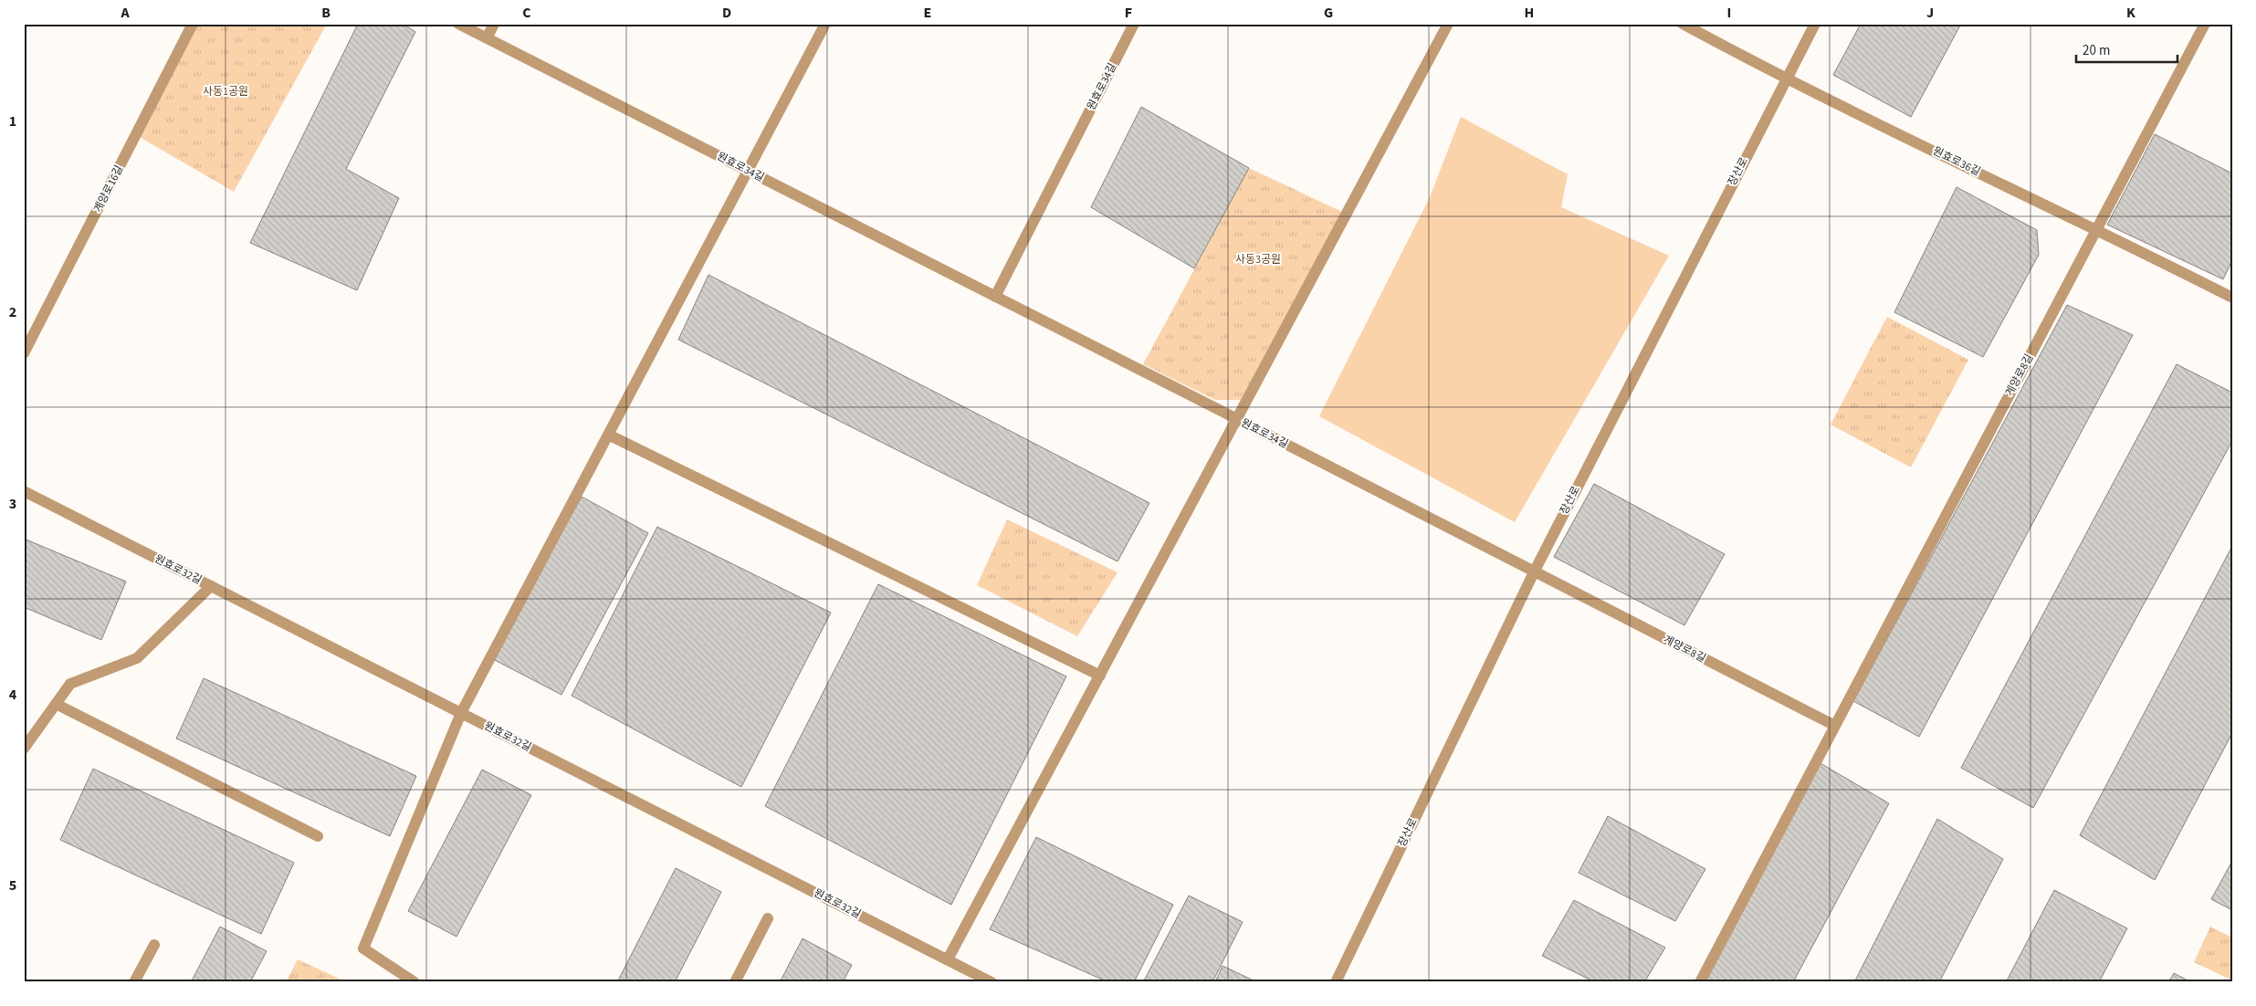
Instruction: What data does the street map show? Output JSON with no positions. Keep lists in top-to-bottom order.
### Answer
{
  "streets": {
    "street": [
      "원효로34길",
      "원효로36길",
      "장산로",
      "계양로16길",
      "계양로8길",
      "원효로32길"
    ]
  },
  "crossings": [
    ["원효로34길", "장산로"],
    ["원효로34길", "계양로8길"],
    ["원효로36길", "장산로"],
    ["원효로36길", "계양로8길"],
    ["장산로", "계양로8길"]
  ],
  "parks": ["사동1공원", "사동3공원"],
  "scale_bar": "20 m",
  "grid": {
    "columns": [
      "A",
      "B",
      "C",
      "D",
      "E",
      "F",
      "G",
      "H",
      "I",
      "J",
      "K"
    ],
    "rows": [
      "1",
      "2",
      "3",
      "4",
      "5"
    ]
  }
}
